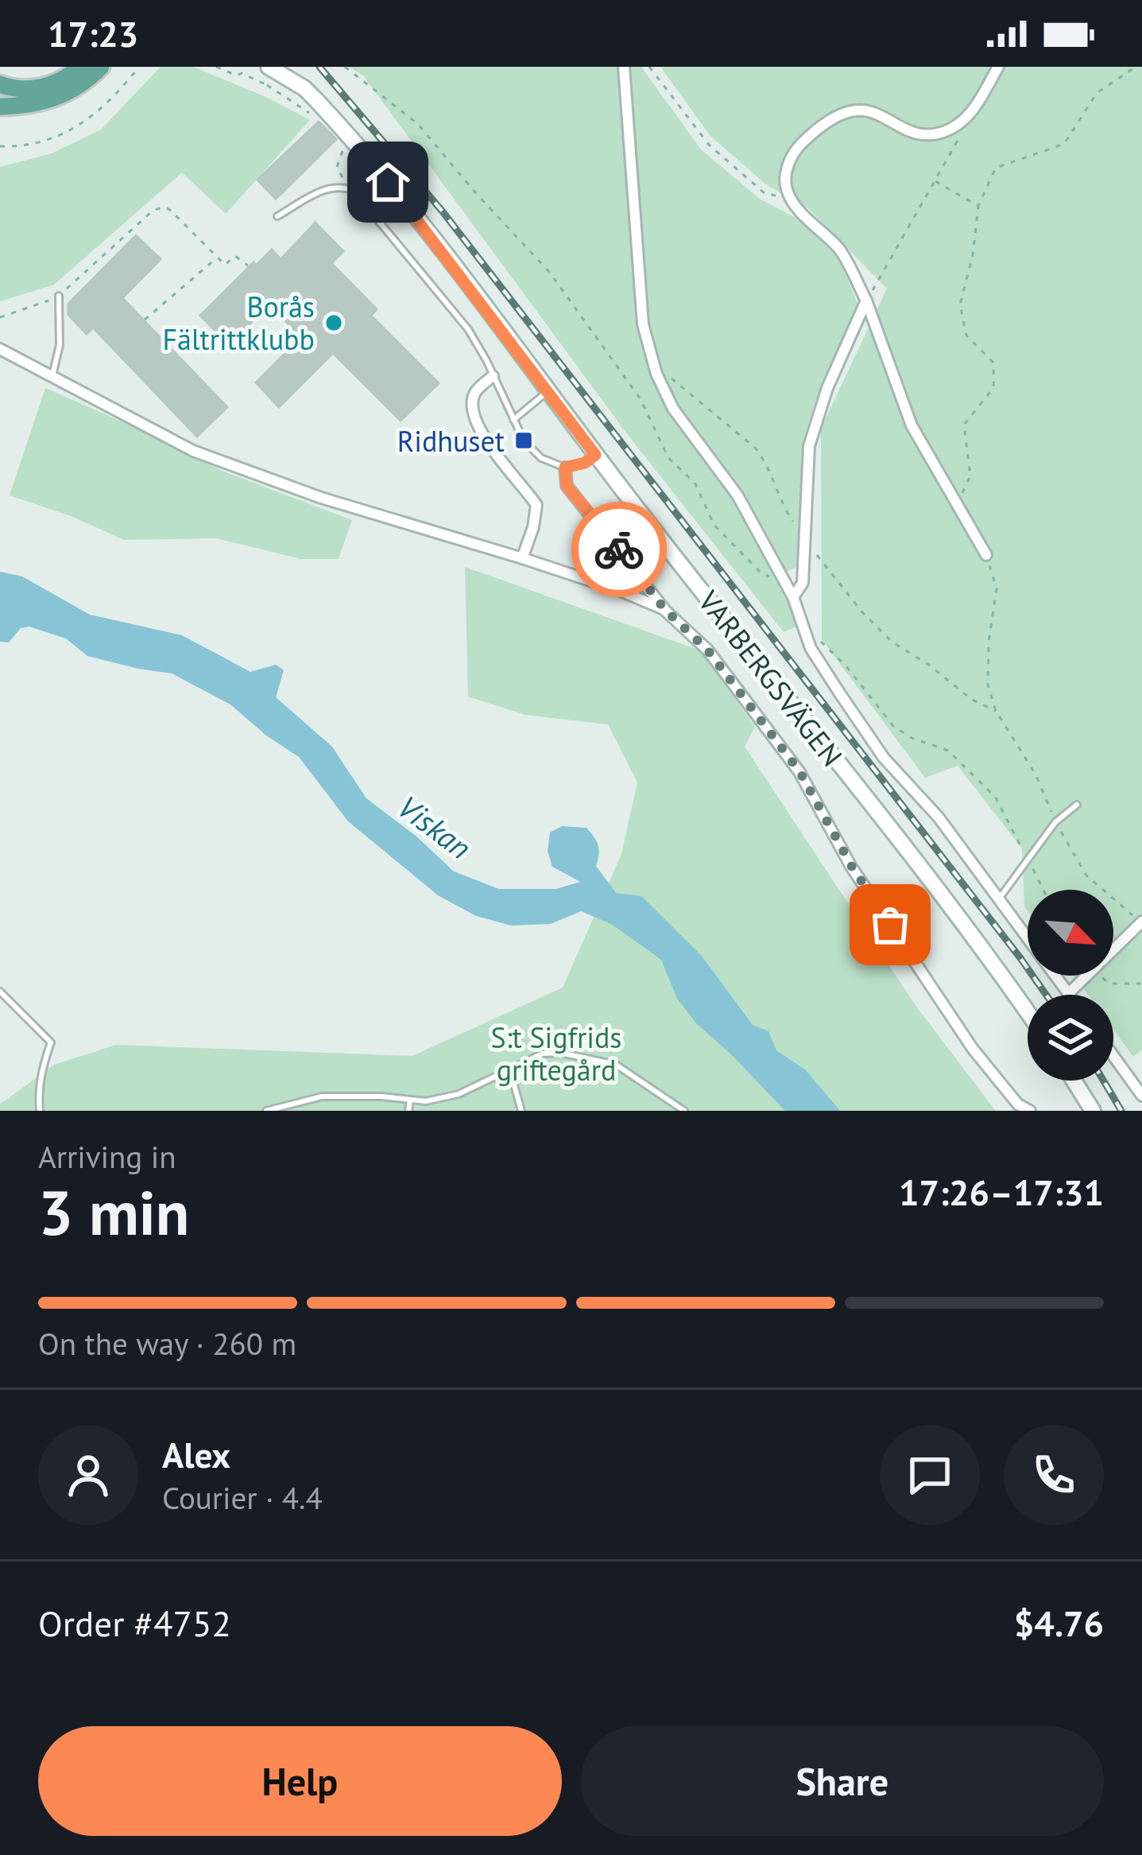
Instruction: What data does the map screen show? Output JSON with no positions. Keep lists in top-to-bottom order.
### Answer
{
  "streets": {
    "main road": ["VARBERGSVÄGEN"]
  },
  "water": ["Viskan"],
  "parks": ["S:t Sigfrids griftegård"],
  "places": {
    "other": ["Borås Fältrittklubb"],
    "transit": ["Ridhuset"]
  },
  "north": "bottom right",
  "page": {
    "status": "17:23",
    "heading": ["3 min", "Arriving in", "17:26–17:31"],
    "panel": [
      "Alex",
      "Courier · 4.4",
      "Order #4752",
      "$4.76"
    ],
    "bar": "On the way · 260 m",
    "buttons": ["Help", "Share"]
  }
}
